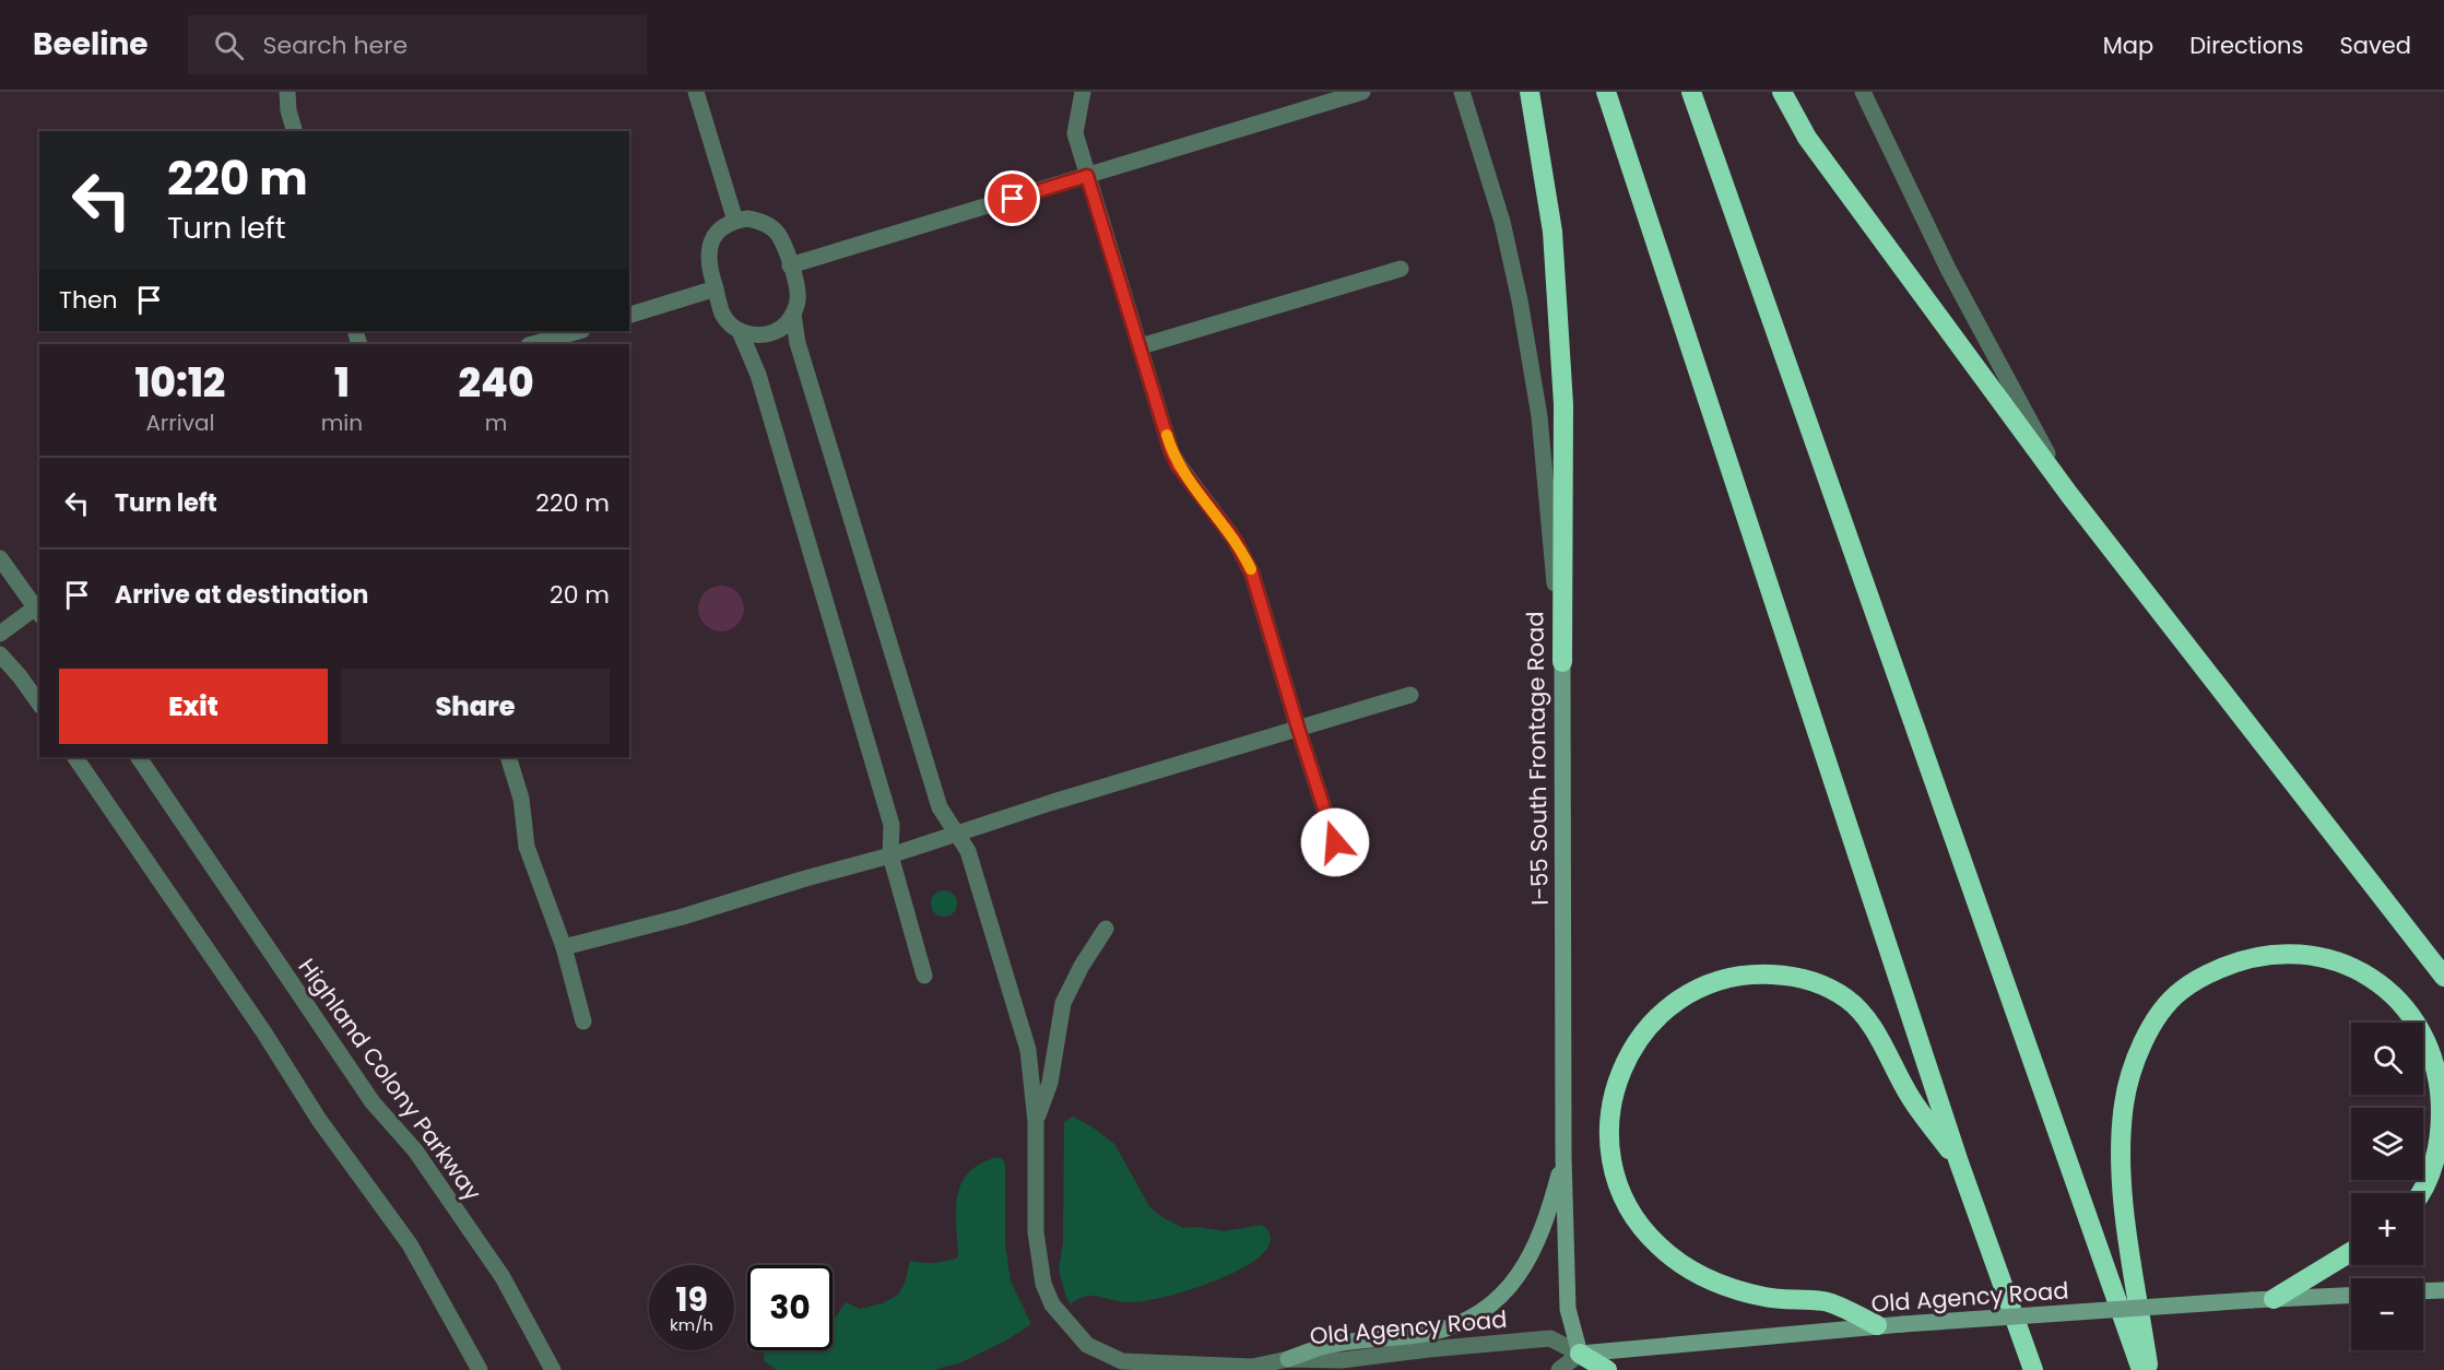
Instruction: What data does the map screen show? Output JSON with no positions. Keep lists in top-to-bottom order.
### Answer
{
  "streets": {
    "main road": ["I-55 South Frontage Road", "Old Agency Road"],
    "street": ["Highland Colony Parkway"]
  },
  "crossings": [
    ["I-55 South Frontage Road", "Old Agency Road"]
  ],
  "page": {
    "header": "Beeline",
    "search": "Search here",
    "nav": ["Map", "Directions", "Saved"],
    "turn": ["220 m", "Turn left"],
    "then": "Then",
    "eta": [
      "10:12",
      "Arrival",
      "1",
      "min",
      "240",
      "m"
    ],
    "list": [
      {
        "name": "Turn left",
        "value": "220 m"
      },
      {
        "name": "Arrive at destination",
        "value": "20 m"
      }
    ],
    "buttons": ["Exit", "Share"],
    "map_buttons": ["+", "−"],
    "speed": "19 km/h",
    "limit": "30"
  }
}
